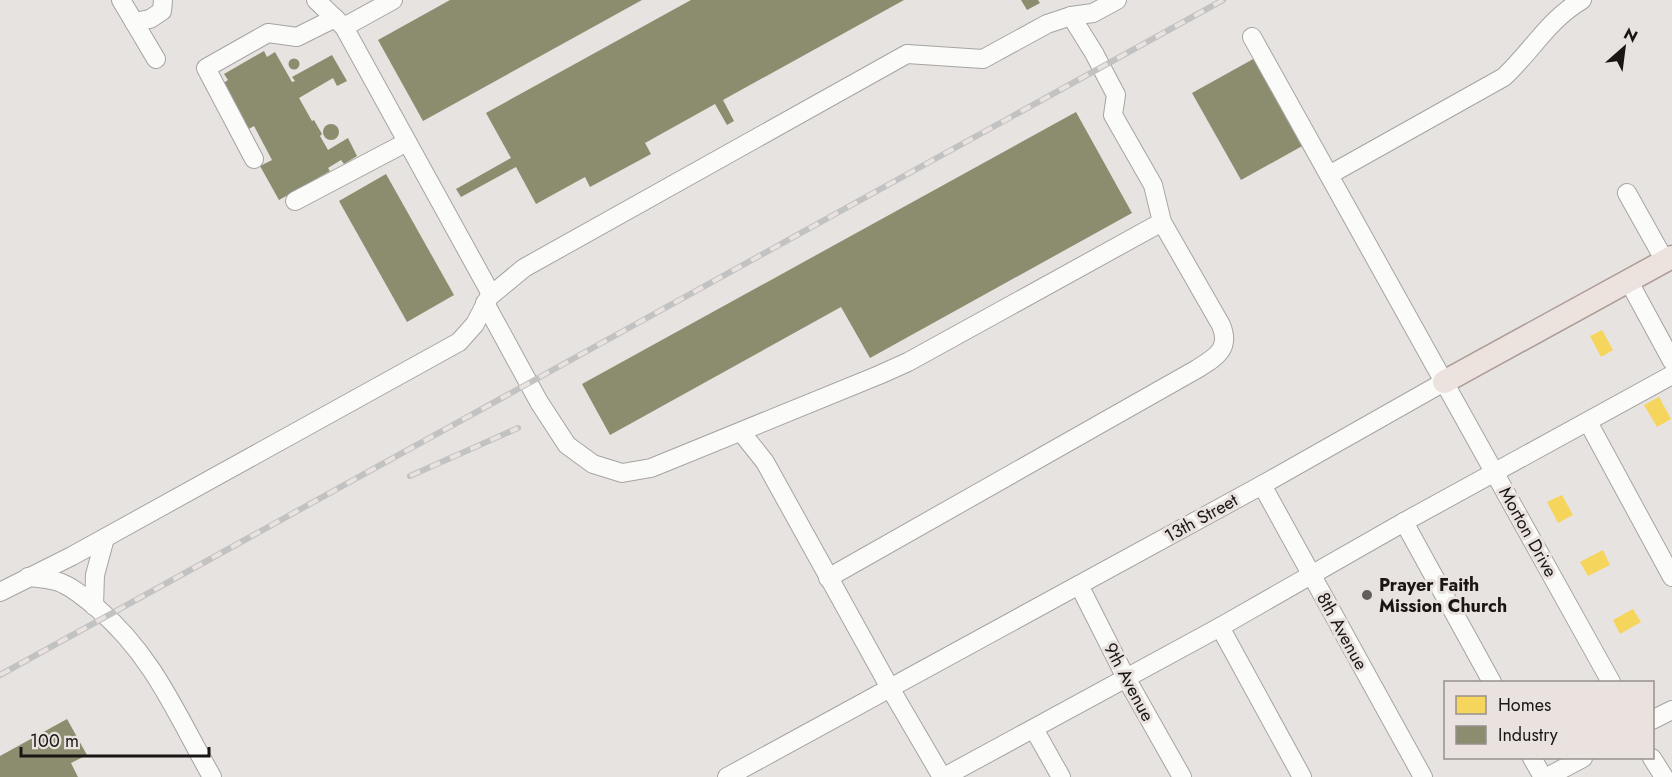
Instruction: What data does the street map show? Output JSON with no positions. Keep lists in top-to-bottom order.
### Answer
{
  "streets": {
    "main road": ["13th Street"],
    "street": ["Morton Drive", "8th Avenue", "9th Avenue"]
  },
  "crossings": [
    ["13th Street", "Morton Drive"],
    ["13th Street", "8th Avenue"],
    ["13th Street", "9th Avenue"]
  ],
  "places": ["Prayer Faith Mission Church"],
  "legend": ["Homes", "Industry"],
  "scale_bar": "100 m",
  "north": "top right"
}
